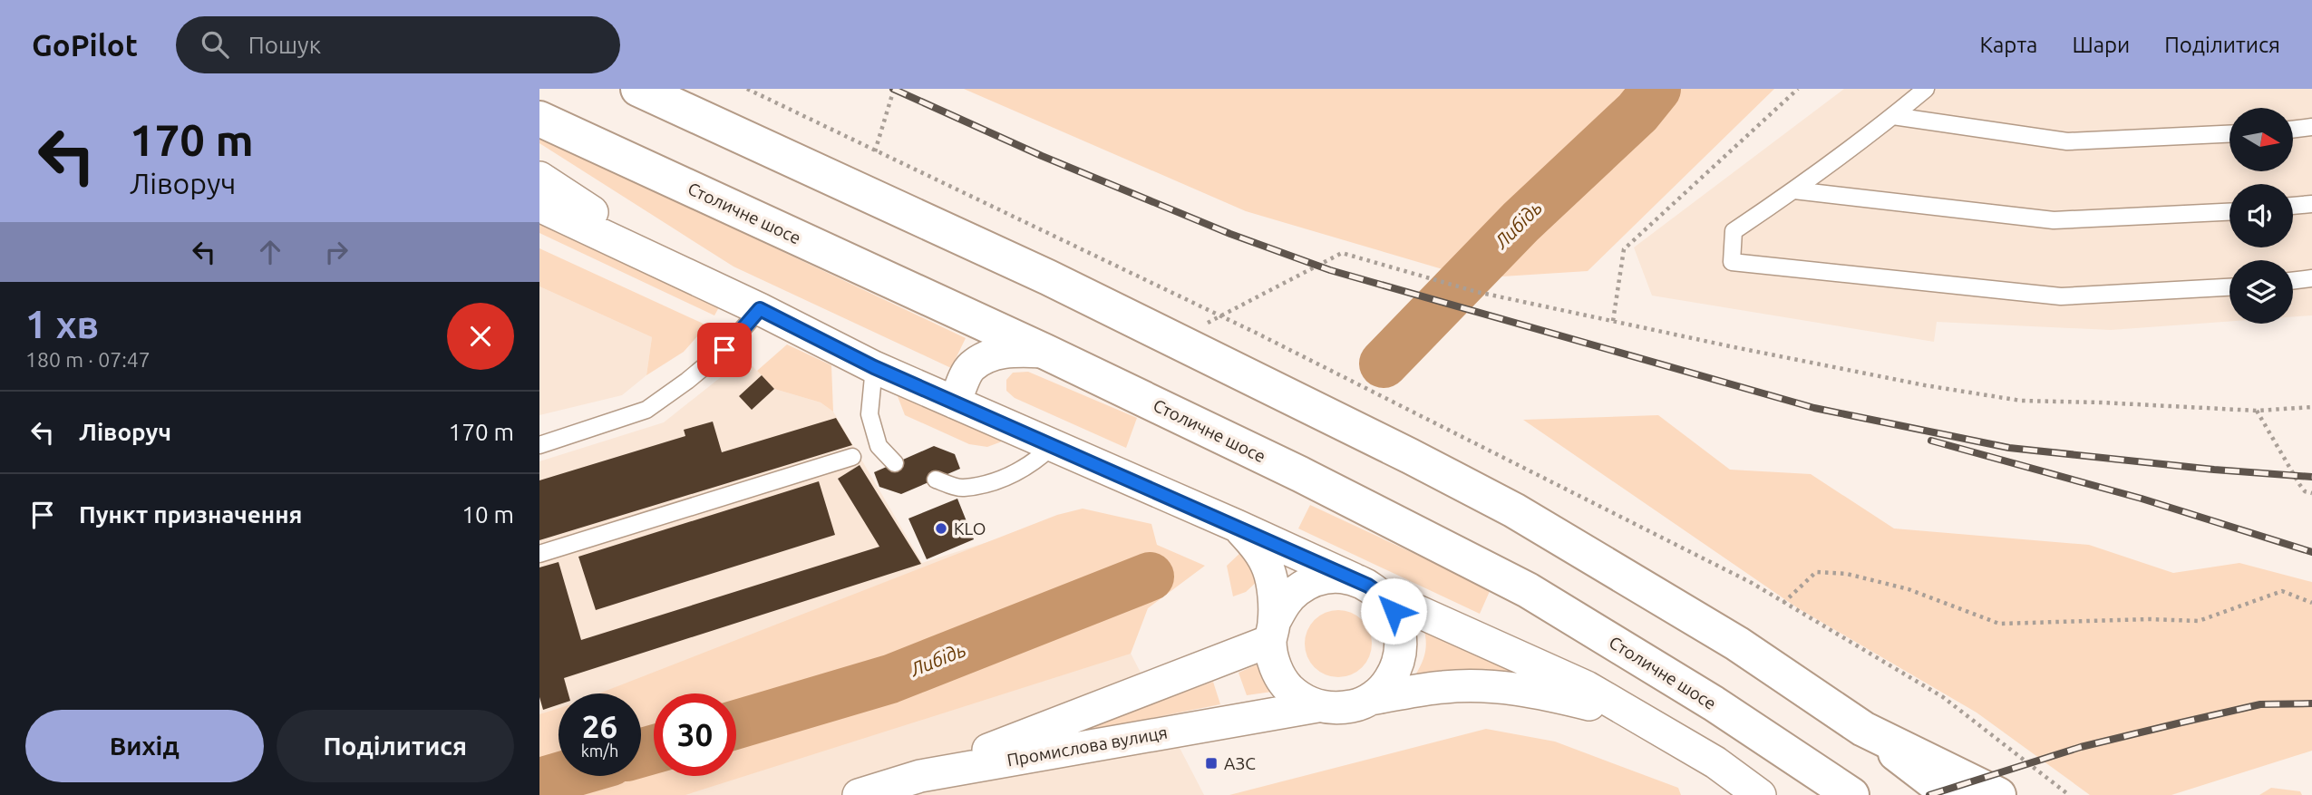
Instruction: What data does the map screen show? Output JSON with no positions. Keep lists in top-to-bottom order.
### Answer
{
  "streets": {
    "main road": ["Столичне шосе"],
    "street": ["Промислова вулиця"]
  },
  "water": ["Либідь"],
  "places": {
    "other": ["KLO"],
    "transit": ["АЗС"]
  },
  "north": "right",
  "page": {
    "header": "GoPilot",
    "search": "Пошук",
    "nav": ["Карта", "Шари", "Поділитися"],
    "turn": ["170 m", "Ліворуч"],
    "heading": ["1 хв", "180 m · 07:47"],
    "list": [
      {
        "name": "Ліворуч",
        "value": "170 m"
      },
      {
        "name": "Пункт призначення",
        "value": "10 m"
      }
    ],
    "speed": "26 km/h",
    "limit": "30",
    "buttons": ["Вихід", "Поділитися"]
  }
}
